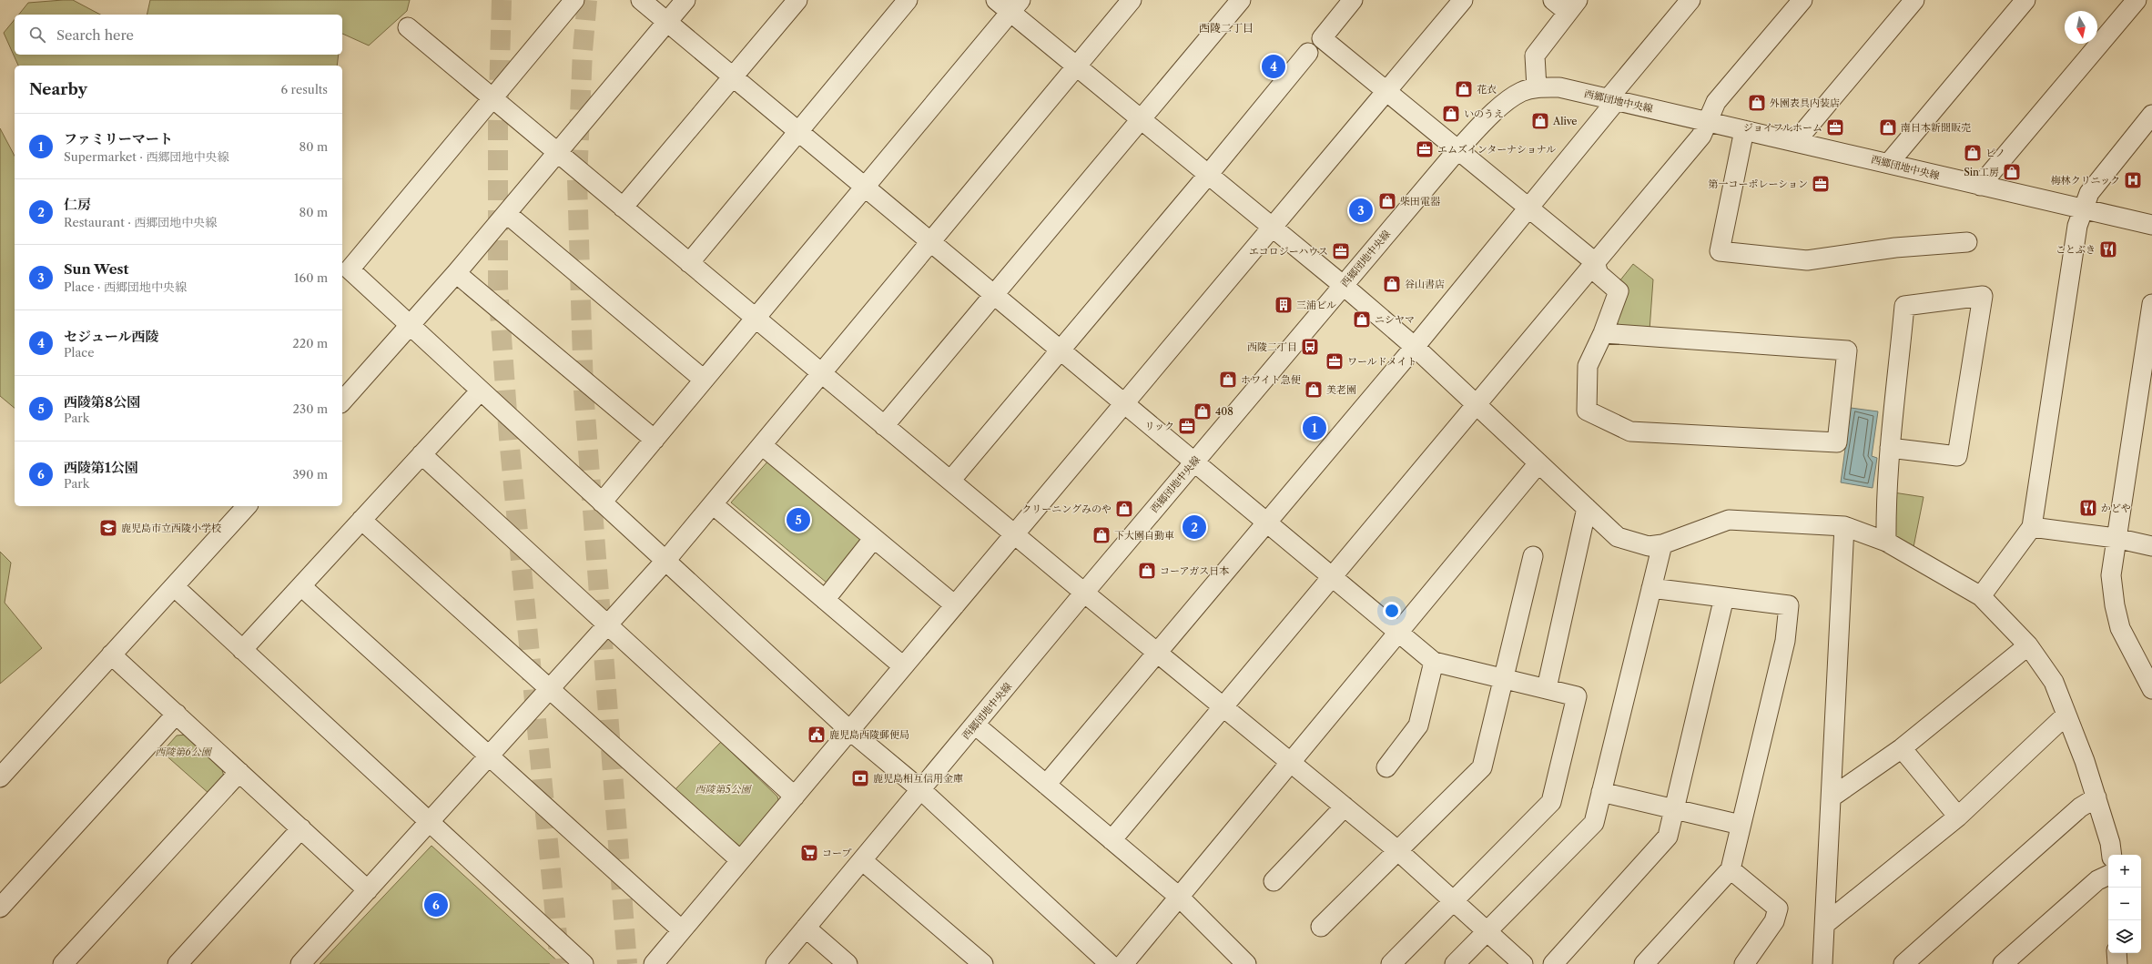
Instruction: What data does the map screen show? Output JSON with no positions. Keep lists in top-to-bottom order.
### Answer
{
  "streets": {
    "street": ["西郷団地中央線"]
  },
  "districts": ["西陵二丁目"],
  "parks": ["西陵第6公園", "西陵第5公園"],
  "places": {
    "shop": [
      "花衣",
      "外園表具内装店",
      "いのうえ",
      "Alive",
      "南日本新聞販売",
      "ピノ",
      "Sin工房",
      "柴田電器",
      "谷山書店",
      "ニシヤマ",
      "ホワイト急便",
      "美老園",
      "408",
      "クリーニングみのや",
      "下大園自動車",
      "コーアガス日本"
    ],
    "office": [
      "ジョイフルホーム",
      "エムズインターナショナル",
      "第一コーポレーション",
      "エコロジーハウス",
      "ワールドメイト",
      "リック"
    ],
    "hospital": ["梅林クリニック"],
    "restaurant": ["ことぶき", "かどや"],
    "building": ["三浦ビル"],
    "bus stop": ["西陵二丁目"],
    "school or university": ["鹿児島市立西陵小学校"],
    "public building": ["鹿児島西陵郵便局"],
    "bank": ["鹿児島相互信用金庫"],
    "supermarket": ["コープ"]
  },
  "north": "bottom",
  "page": {
    "search": "Search here",
    "pins": [
      "4",
      "3",
      "1",
      "5",
      "2",
      "6"
    ],
    "heading": ["Nearby", "6 results"],
    "list": [
      {
        "mark": "1",
        "name": "ファミリーマート",
        "note": "Supermarket · 西郷団地中央線",
        "value": "80 m"
      },
      {
        "mark": "2",
        "name": "仁房",
        "note": "Restaurant · 西郷団地中央線",
        "value": "80 m"
      },
      {
        "mark": "3",
        "name": "Sun West",
        "note": "Place · 西郷団地中央線",
        "value": "160 m"
      },
      {
        "mark": "4",
        "name": "セジュール西陵",
        "note": "Place",
        "value": "220 m"
      },
      {
        "mark": "5",
        "name": "西陵第8公園",
        "note": "Park",
        "value": "230 m"
      },
      {
        "mark": "6",
        "name": "西陵第1公園",
        "note": "Park",
        "value": "390 m"
      }
    ],
    "map_buttons": ["+", "−"]
  }
}
